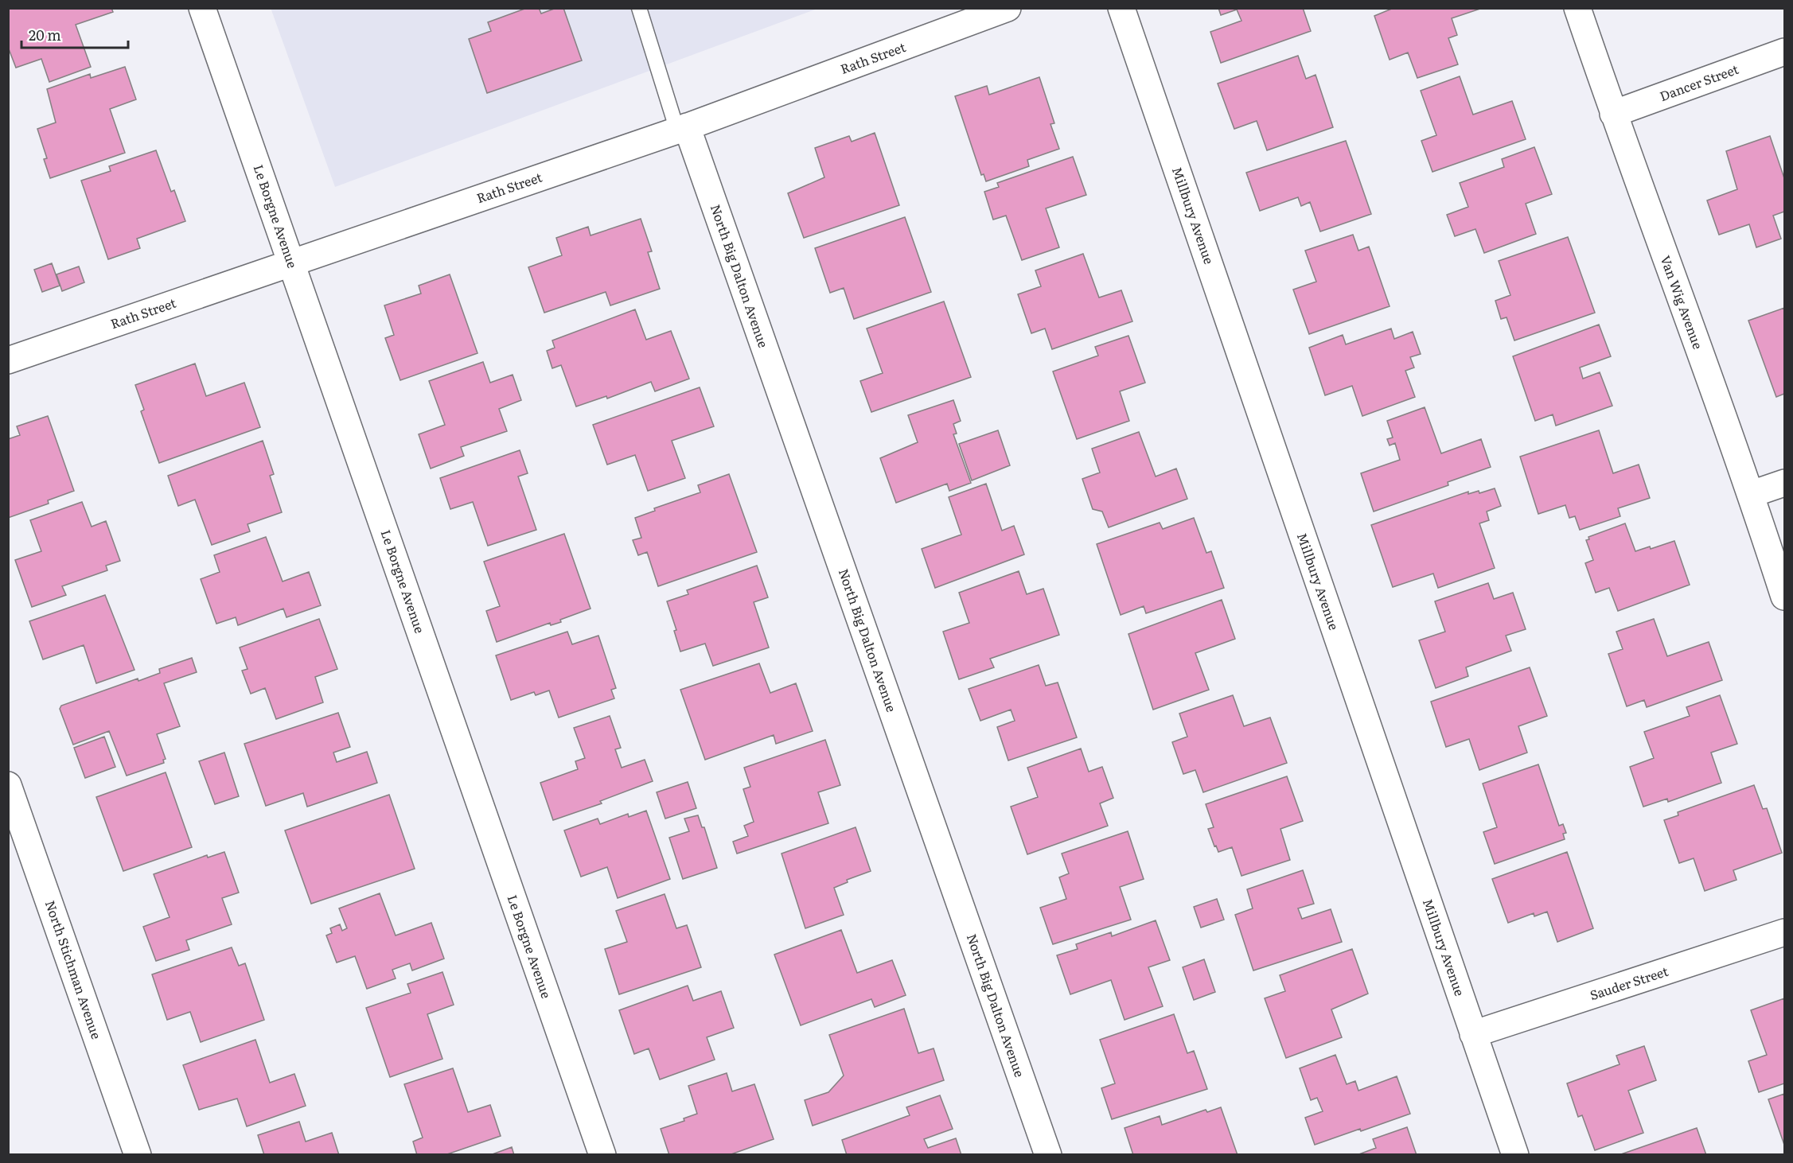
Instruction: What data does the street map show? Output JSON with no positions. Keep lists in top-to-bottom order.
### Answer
{
  "streets": {
    "street": [
      "Rath Street",
      "Dancer Street",
      "Millbury Avenue",
      "Le Borgne Avenue",
      "North Big Dalton Avenue",
      "Van Wig Avenue",
      "North Stichman Avenue",
      "Sauder Street"
    ]
  },
  "crossings": [
    ["Rath Street", "Le Borgne Avenue"],
    ["Rath Street", "North Big Dalton Avenue"],
    ["Dancer Street", "Van Wig Avenue"],
    ["Millbury Avenue", "Sauder Street"]
  ],
  "scale_bar": "20 m"
}
